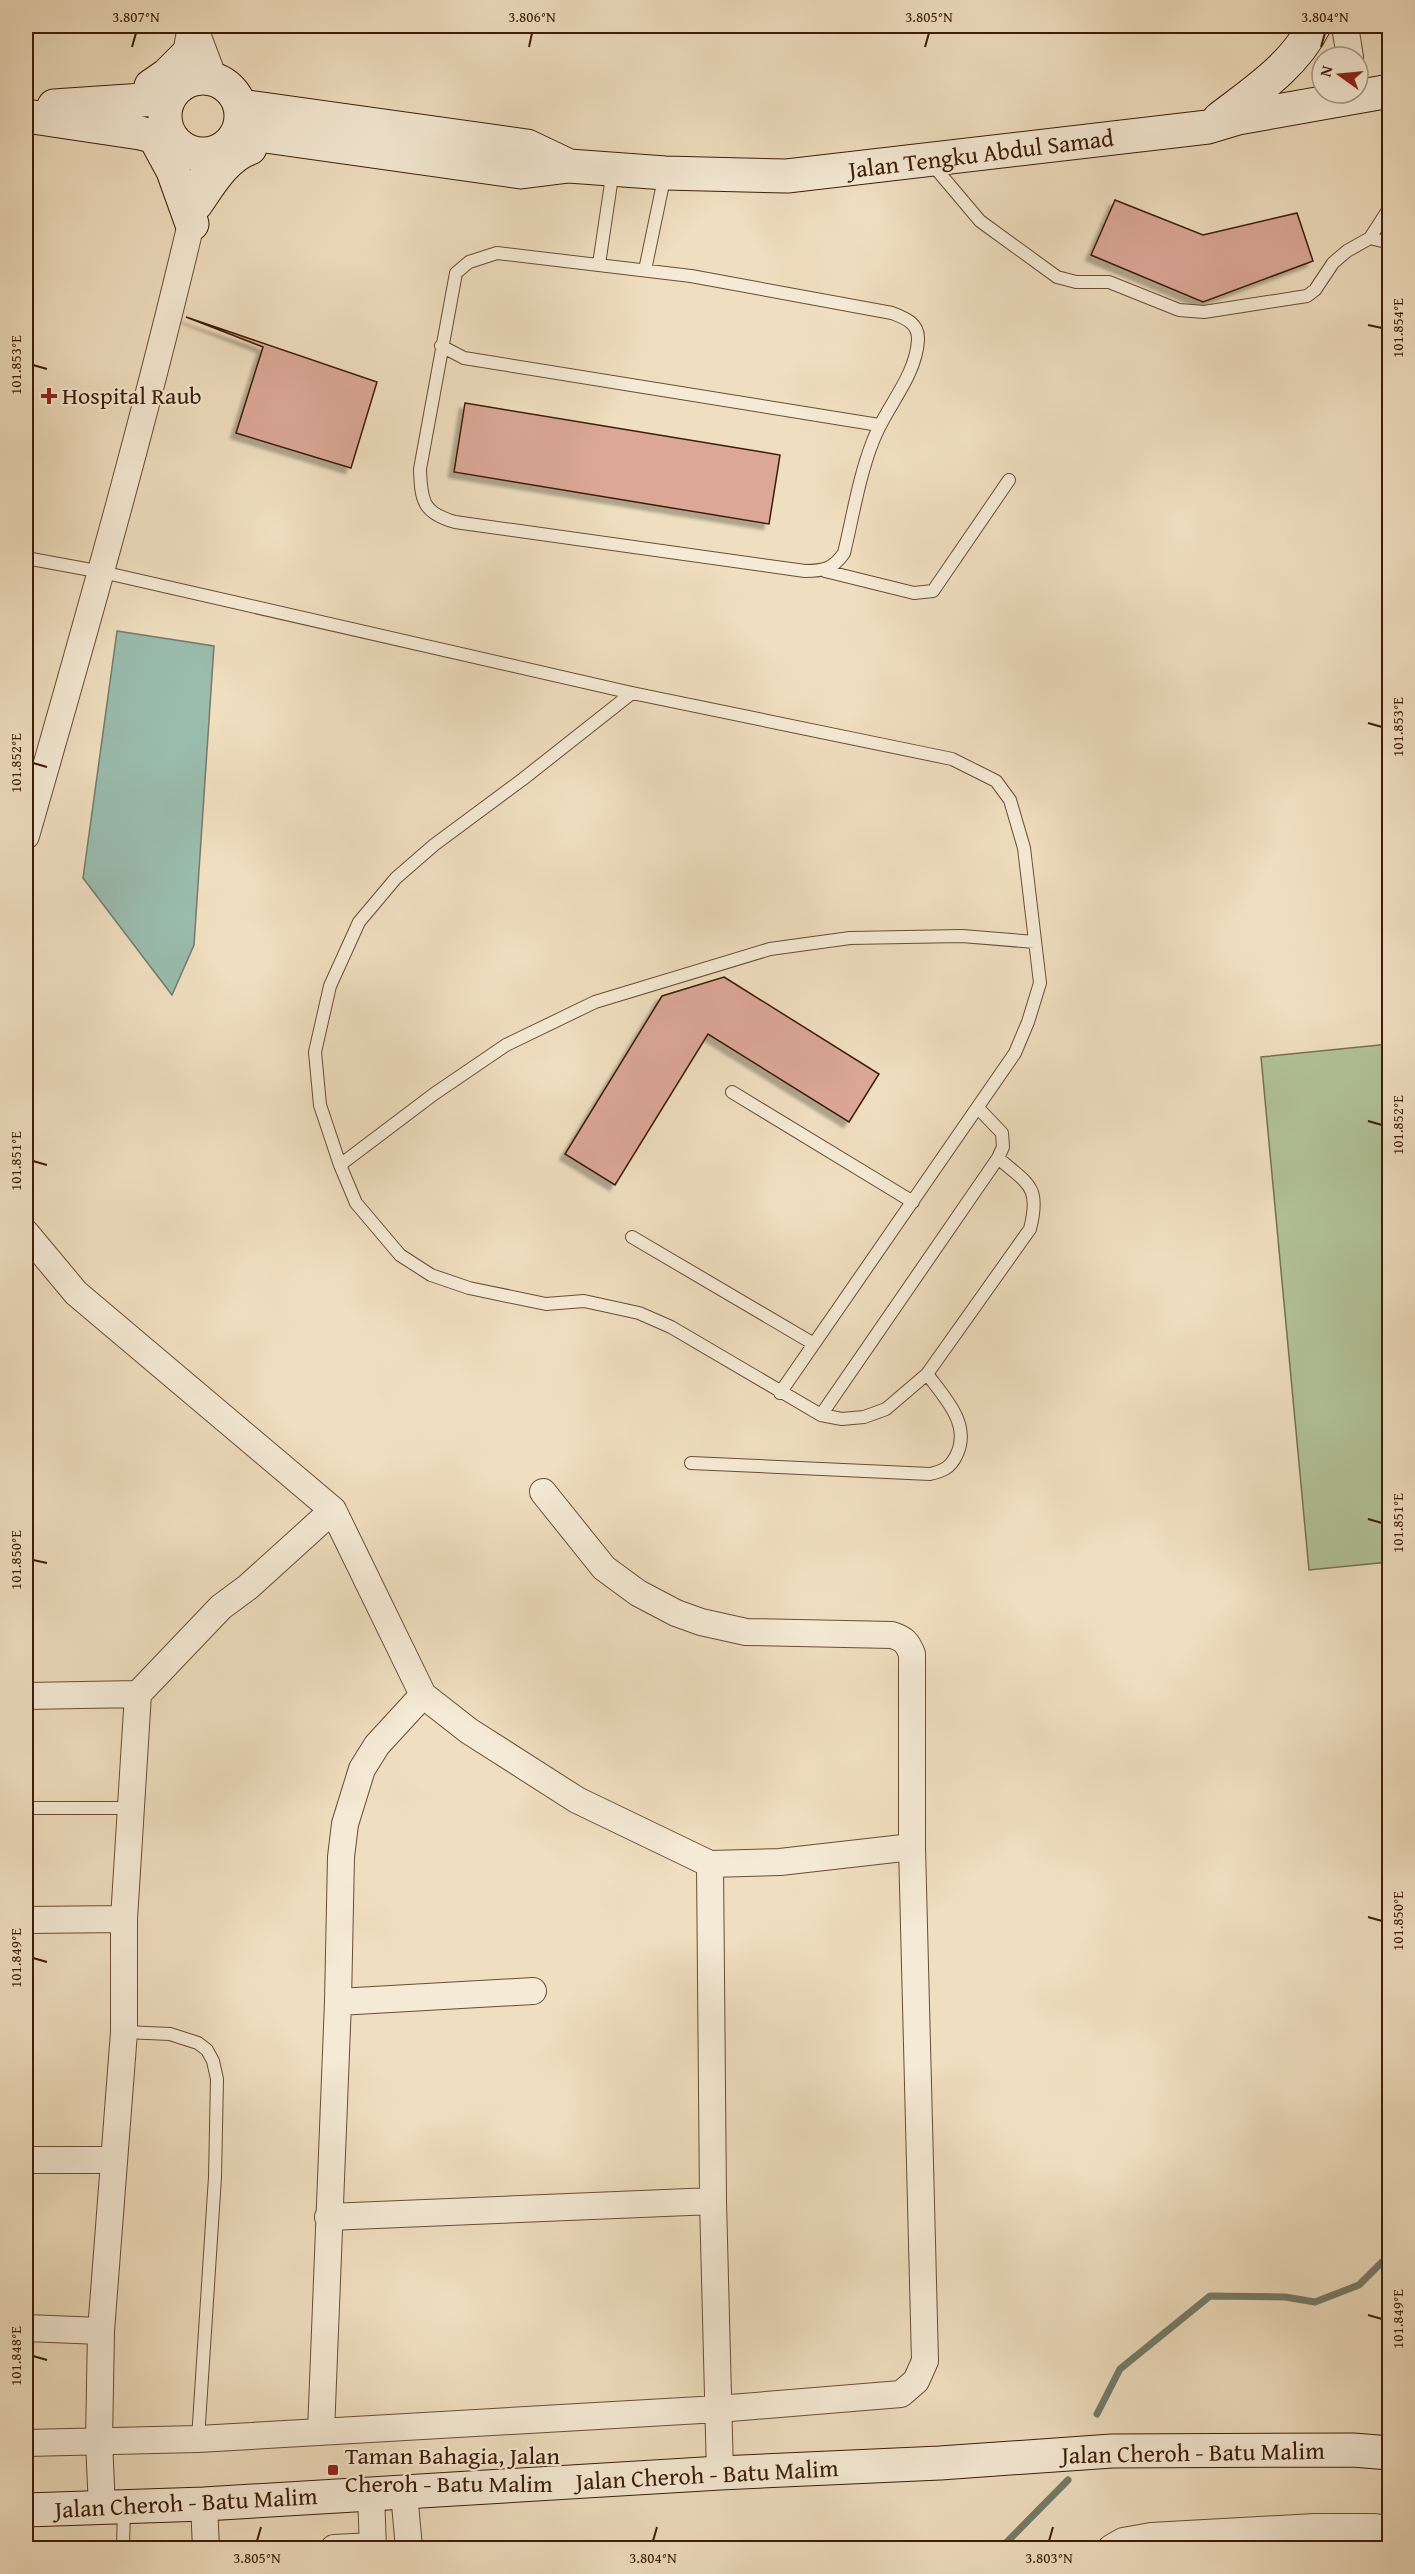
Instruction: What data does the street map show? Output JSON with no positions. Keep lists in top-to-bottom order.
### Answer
{
  "streets": {
    "street": ["Jalan Tengku Abdul Samad", "Jalan Cheroh - Batu Malim"]
  },
  "places": {
    "health": ["Hospital Raub"],
    "transit": ["Taman Bahagia, Jalan Cheroh - Batu Malim"]
  },
  "north": "left",
  "coordinates": [
    "3.807°N",
    "3.806°N",
    "3.805°N",
    "3.804°N",
    "101.854°E",
    "101.853°E",
    "101.852°E",
    "101.851°E",
    "101.850°E",
    "101.849°E",
    "101.848°E",
    "3.803°N"
  ]
}
